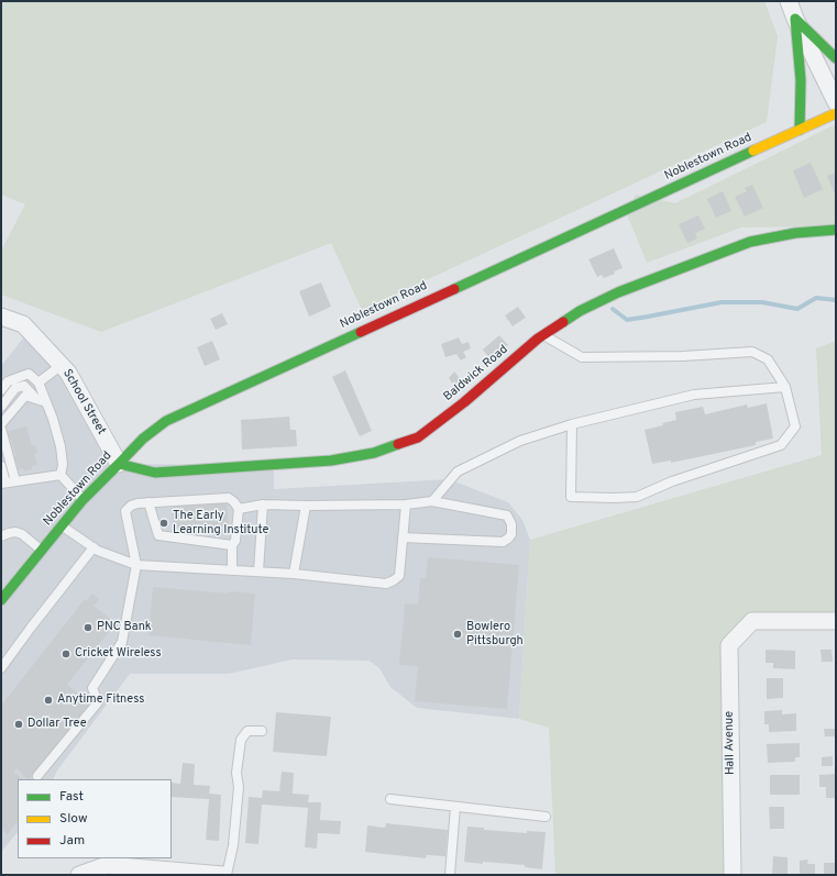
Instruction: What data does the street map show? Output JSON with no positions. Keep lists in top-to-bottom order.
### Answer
{
  "streets": {
    "main road": ["Noblestown Road", "Baldwick Road"],
    "street": ["School Street", "Hall Avenue"]
  },
  "crossings": [
    ["Noblestown Road", "Baldwick Road"],
    ["Noblestown Road", "School Street"],
    ["Baldwick Road", "School Street"]
  ],
  "places": [
    "The Early Learning Institute",
    "PNC Bank",
    "Bowlero Pittsburgh",
    "Cricket Wireless",
    "Anytime Fitness",
    "Dollar Tree"
  ],
  "legend": ["Fast", "Slow", "Jam"]
}
